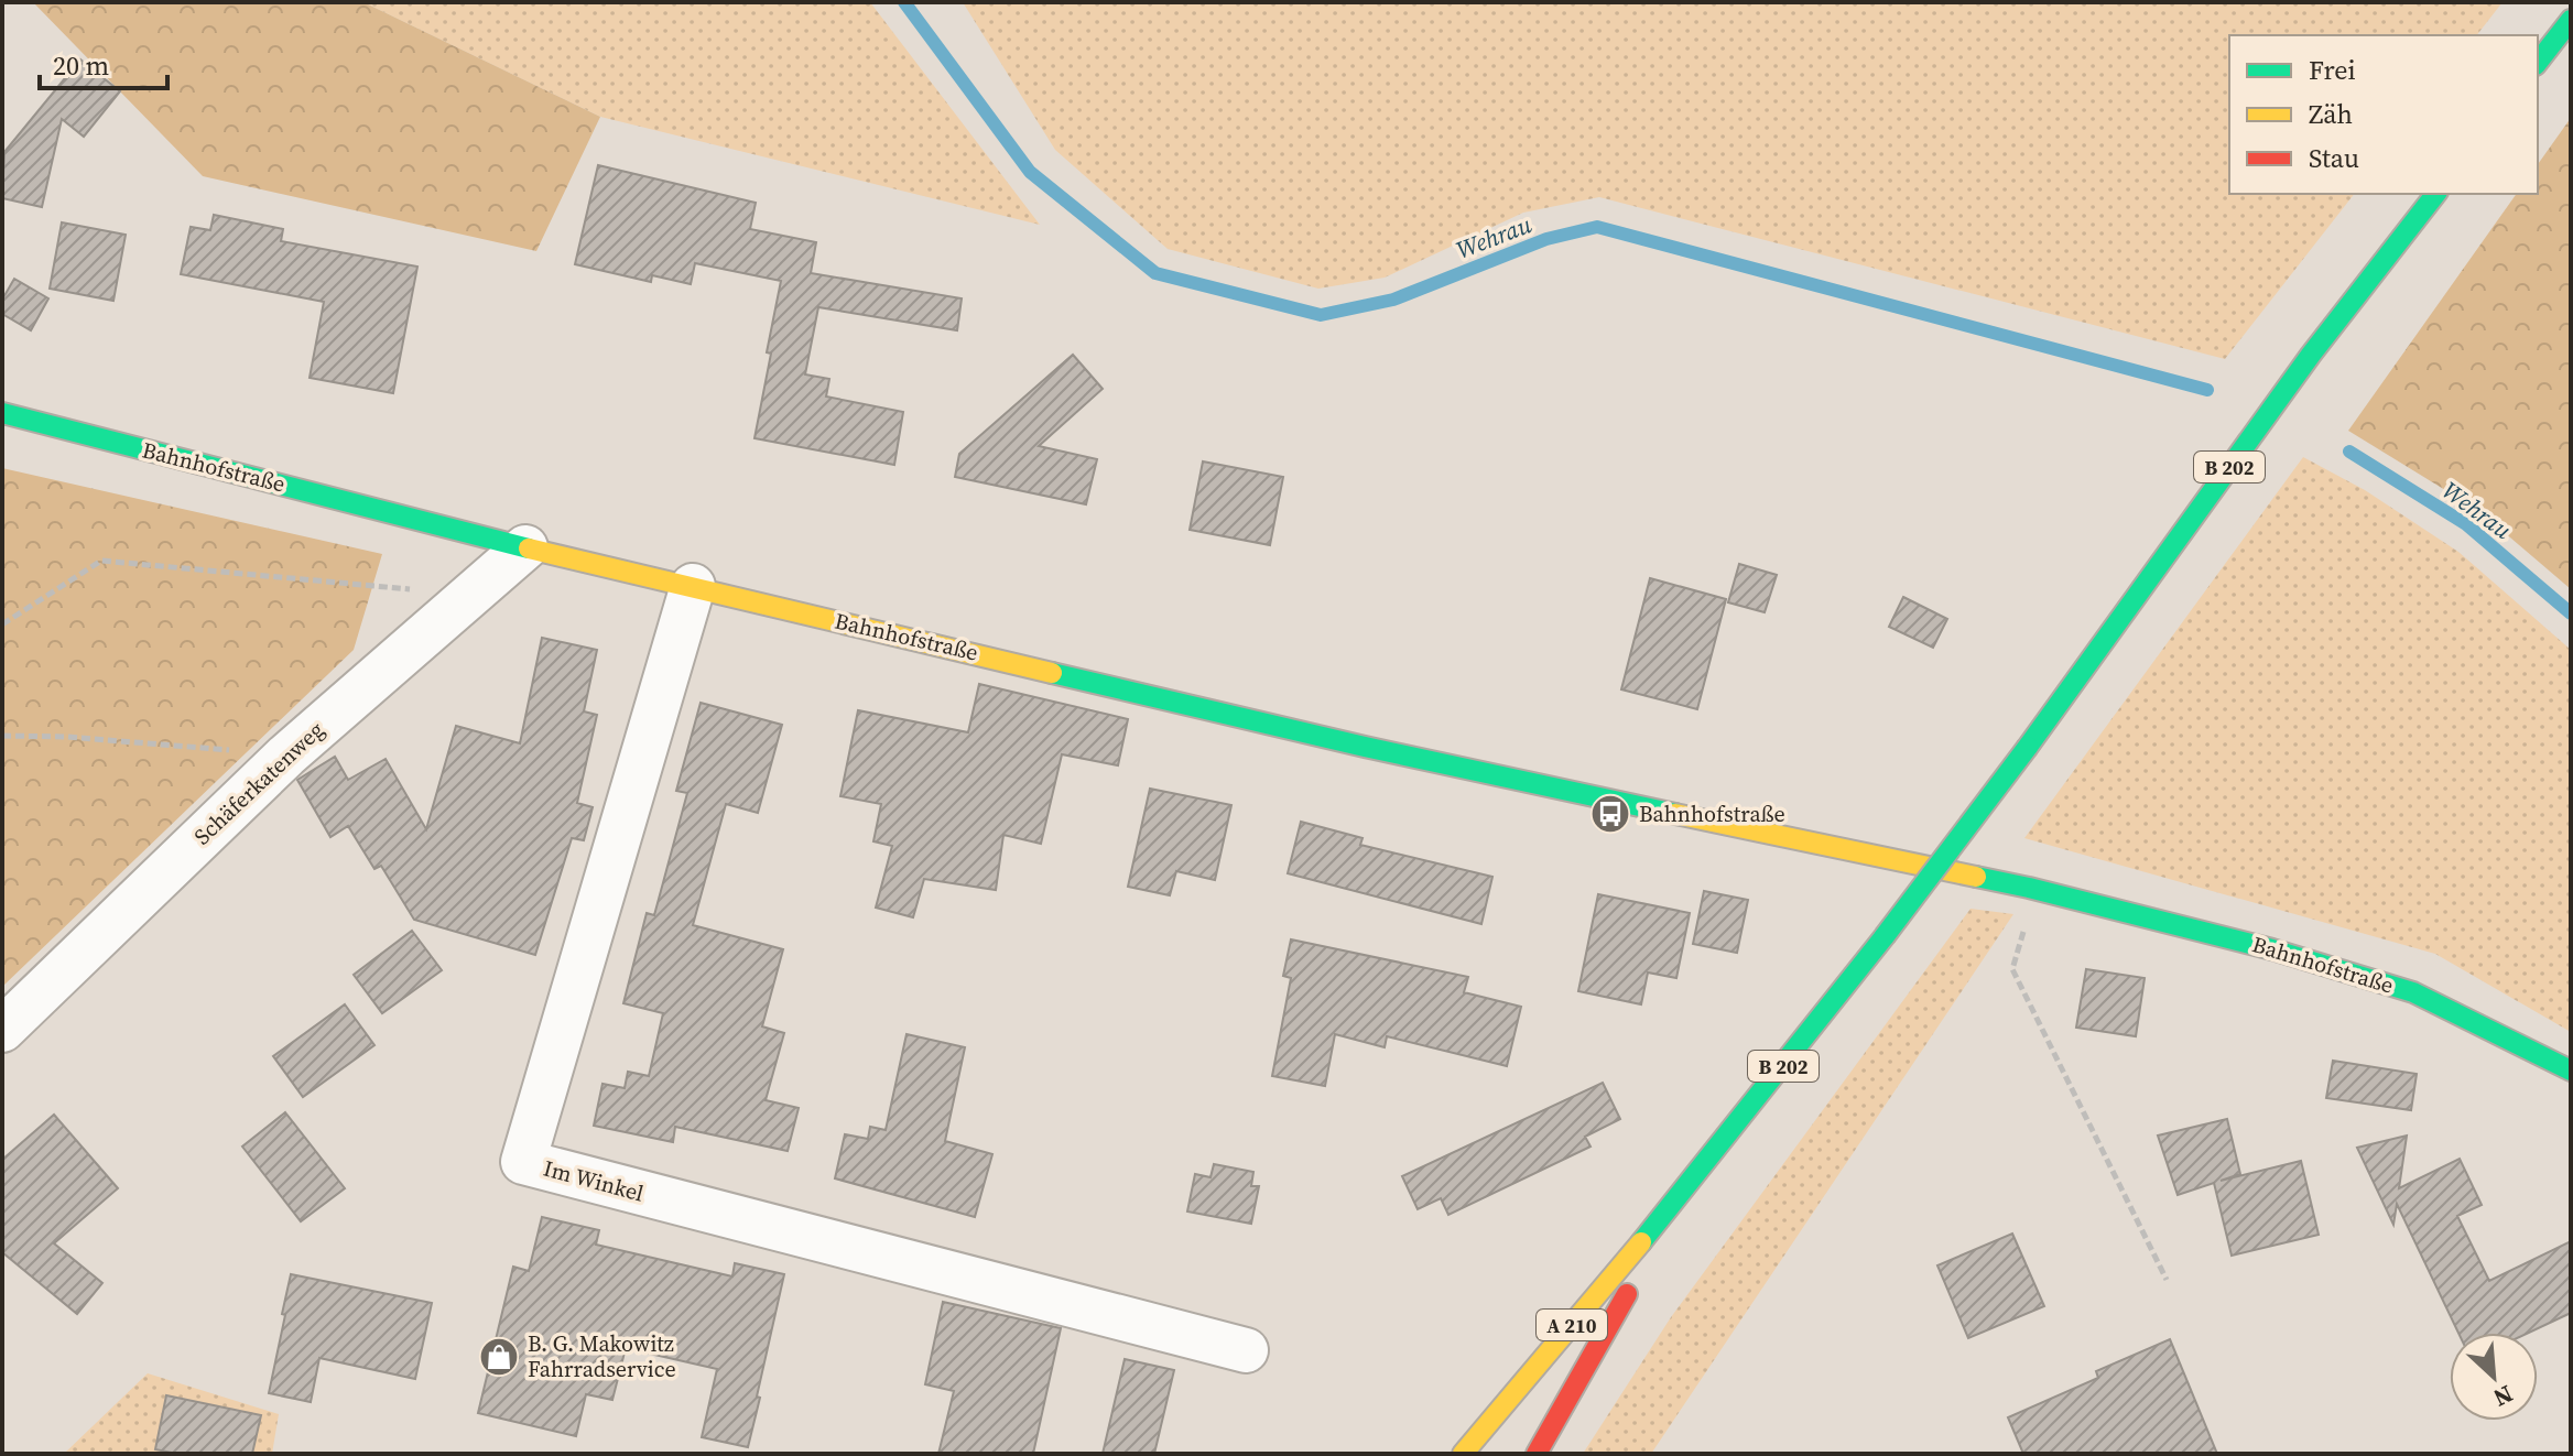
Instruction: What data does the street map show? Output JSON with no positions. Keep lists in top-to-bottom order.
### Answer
{
  "streets": {
    "main road": ["Bahnhofstraße", "B 202", "A 210"],
    "street": ["Schäferkatenweg", "Im Winkel"]
  },
  "crossings": [
    ["Bahnhofstraße", "Schäferkatenweg"],
    ["Bahnhofstraße", "Im Winkel"],
    ["B 202", "A 210"]
  ],
  "water": ["Wehrau"],
  "places": {
    "bus stop": ["Bahnhofstraße"],
    "shop": ["B. G. Makowitz Fahrradservice"]
  },
  "legend": ["Frei", "Zäh", "Stau"],
  "scale_bar": "20 m",
  "north": "bottom right"
}
